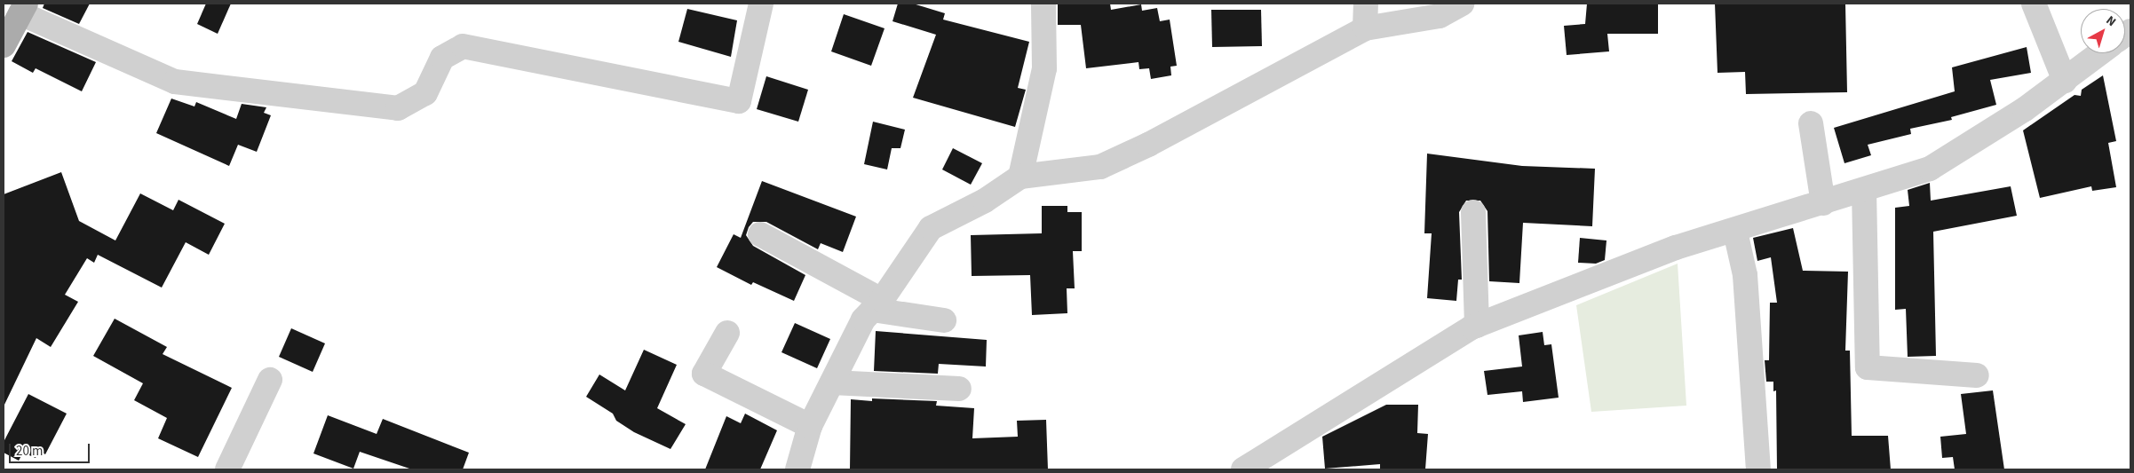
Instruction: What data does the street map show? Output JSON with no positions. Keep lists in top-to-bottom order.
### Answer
{
  "scale_bar": "20 m",
  "north": "top right"
}
